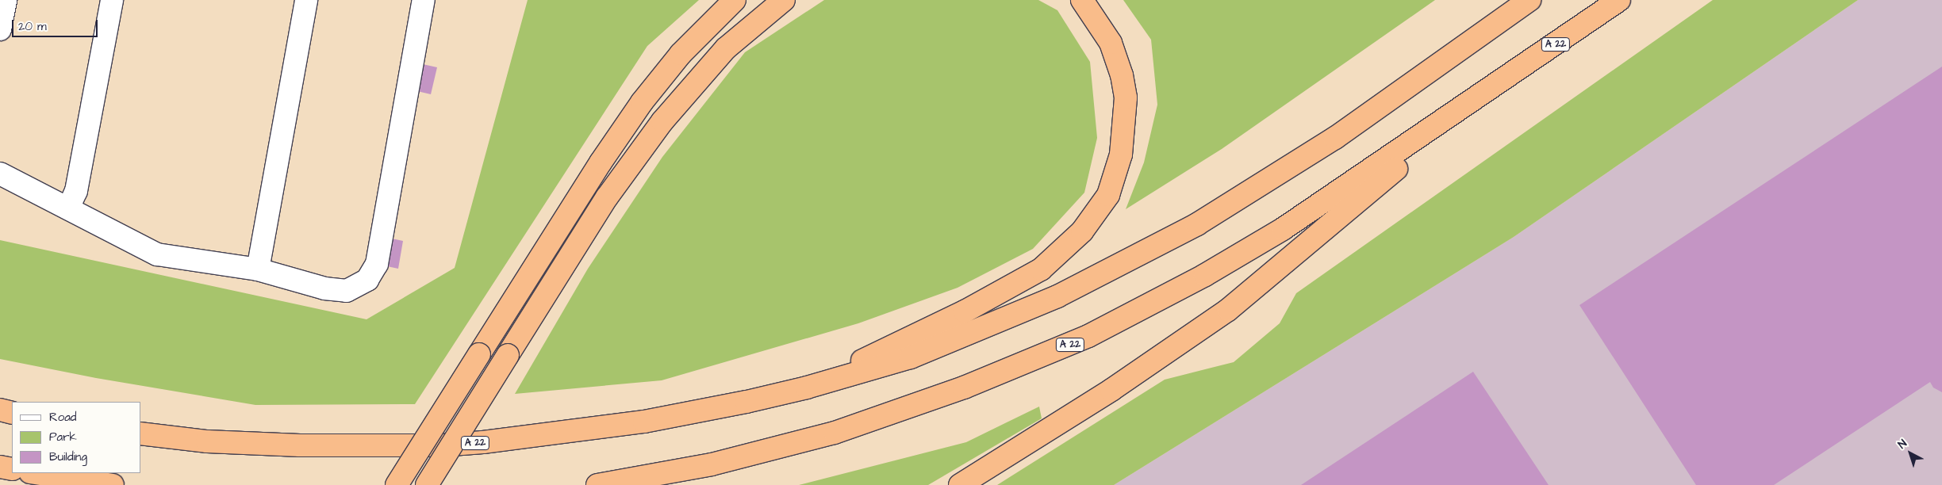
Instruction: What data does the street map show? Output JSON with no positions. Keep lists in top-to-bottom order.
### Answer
{
  "streets": {
    "highway": ["A 22"]
  },
  "legend": ["Road", "Park", "Building"],
  "scale_bar": "20 m",
  "north": "top left"
}
